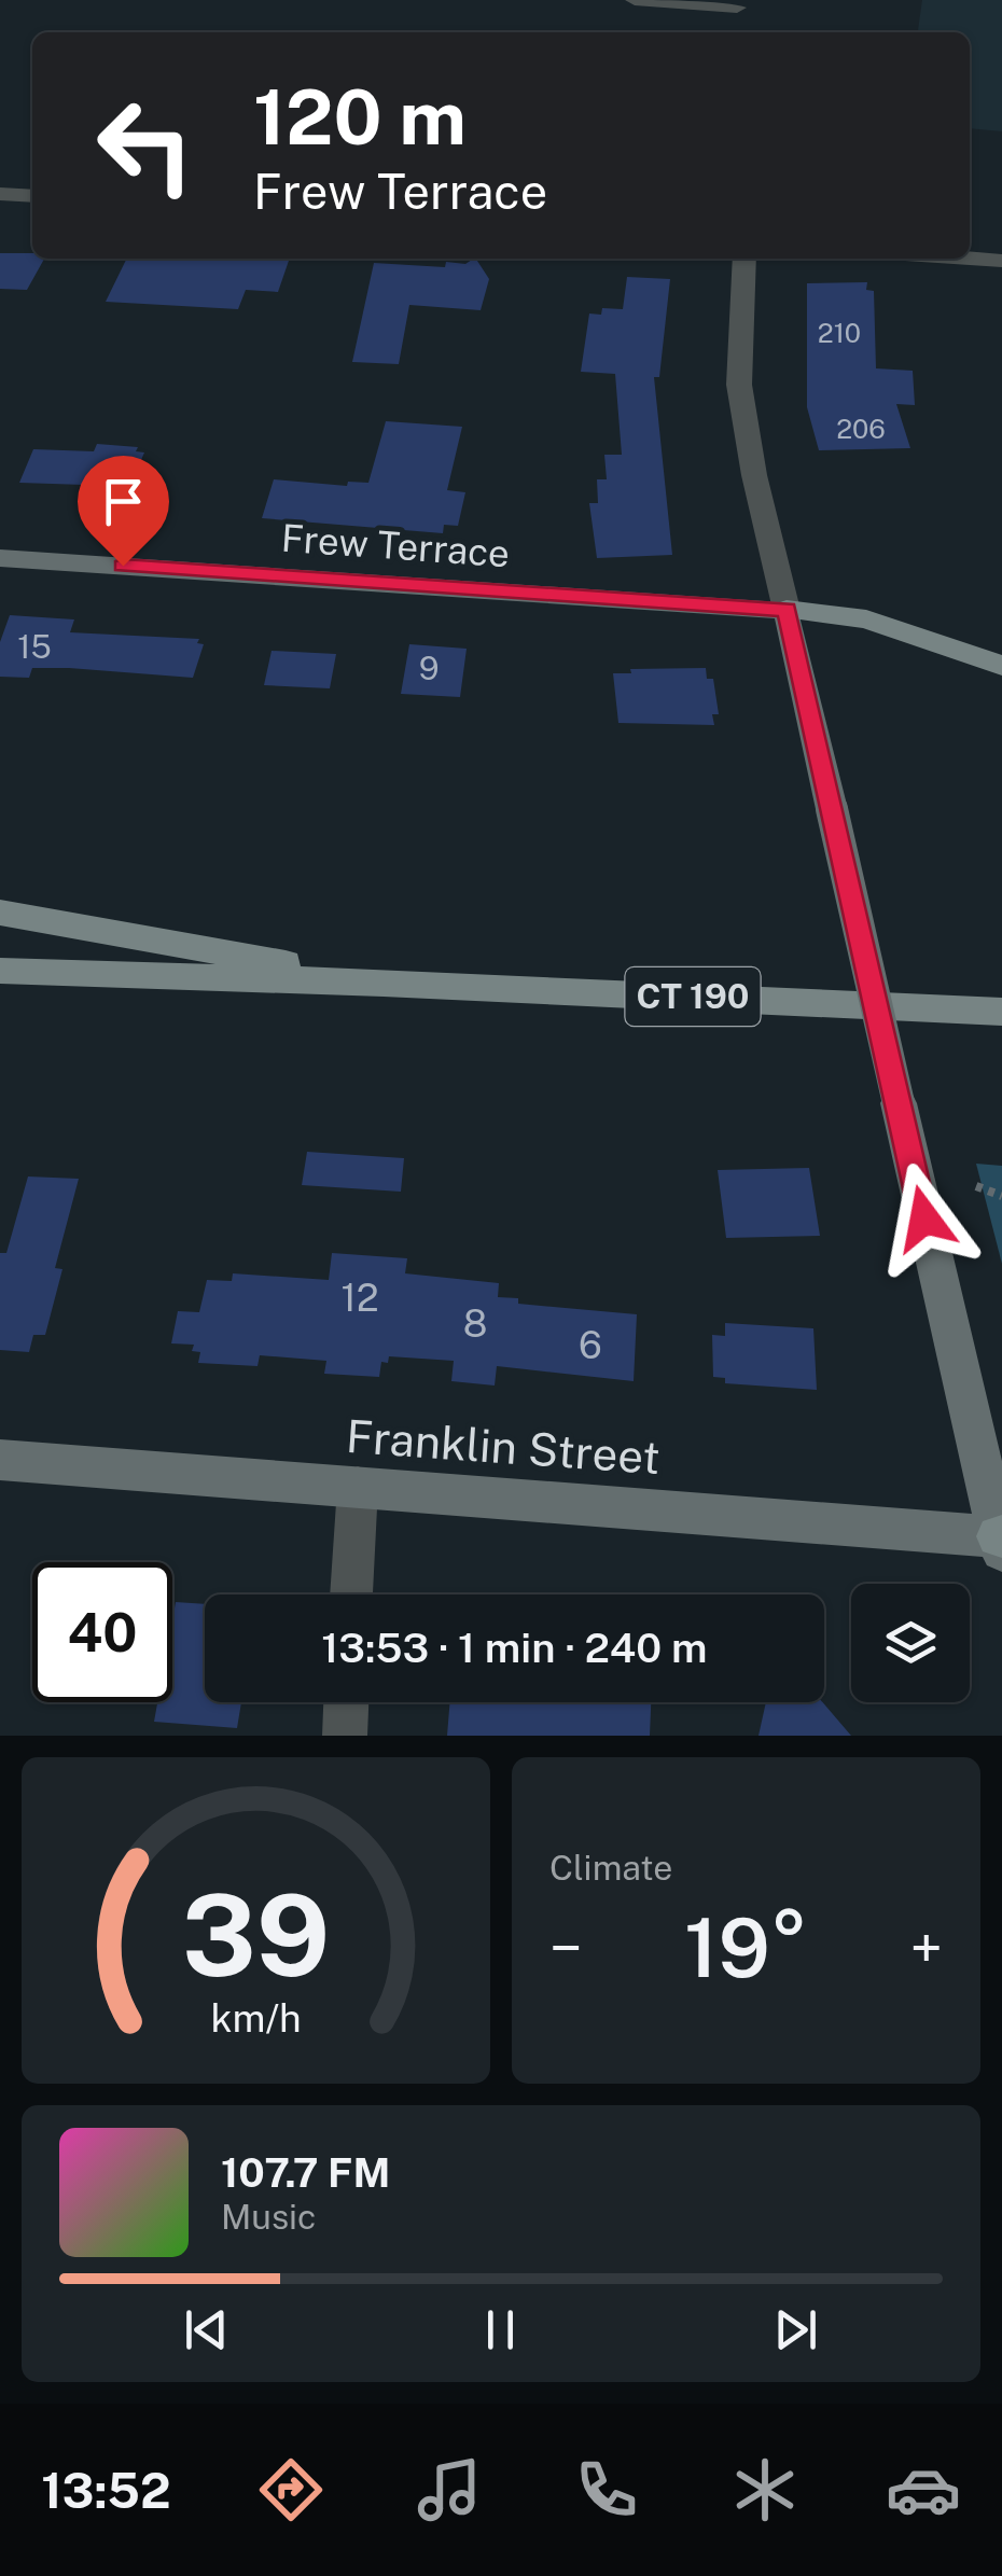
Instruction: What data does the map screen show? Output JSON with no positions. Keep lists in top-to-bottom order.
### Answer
{
  "streets": {
    "main road": ["Frew Terrace", "CT 190", "Franklin Street"]
  },
  "house_numbers": [
    "210",
    "206",
    "15",
    "9",
    "12",
    "8",
    "6"
  ],
  "page": {
    "turn": ["120 m", "Frew Terrace"],
    "limit": "40",
    "trip": "13:53 · 1 min · 240 m",
    "tile": "Climate",
    "heat": ["−", "19°", "+"],
    "song": ["107.7 FM", "Music"],
    "tabs": "13:52",
    "gauge": ["39", "km/h"]
  }
}
